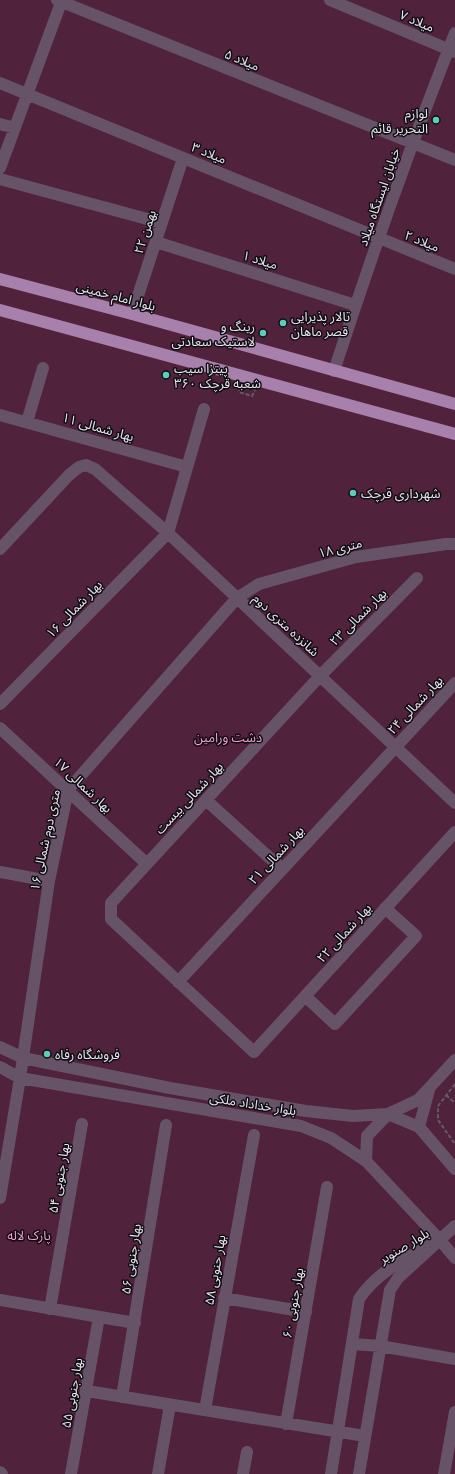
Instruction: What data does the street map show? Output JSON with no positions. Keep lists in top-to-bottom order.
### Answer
{
  "streets": {
    "main road": ["بلوار امام خمینی"],
    "street": [
      "میلاد ۷",
      "میلاد ۵",
      "میلاد ۳",
      "خیابان ایستگاه میلاد",
      "۲۲ بهمن",
      "میلاد ۲",
      "میلاد ۱",
      "بهار شمالی ۱۱",
      "۱۸ متری",
      "بهار شمالی ۱۶",
      "بهار شمالی ۲۳",
      "شانزده متری دوم",
      "بهار شمالی ۲۴",
      "بهار شمالی ۱۷",
      "بهار شمالی بیست",
      "۱۶ متری دوم شمالی",
      "بهار شمالی ۲۱",
      "بهار شمالی ۲۲",
      "بلوار خداداد ملکی",
      "بهار جنوبی ۵۴",
      "بلوار صنوبر",
      "بهار جنوبی ۵۶",
      "بهار حنوبی ۵۸",
      "بهار جنوبی ۶۰",
      "بهار جنوبی ۵۵"
    ]
  },
  "crossings": [
    ["میلاد ۷", "خیابان ایستگاه میلاد"],
    ["میلاد ۵", "خیابان ایستگاه میلاد"],
    ["میلاد ۳", "خیابان ایستگاه میلاد"],
    ["میلاد ۳", "۲۲ بهمن"],
    ["میلاد ۳", "میلاد ۲"],
    ["خیابان ایستگاه میلاد", "میلاد ۲"],
    ["خیابان ایستگاه میلاد", "میلاد ۱"],
    ["خیابان ایستگاه میلاد", "بلوار امام خمینی"],
    ["۲۲ بهمن", "میلاد ۱"],
    ["۲۲ بهمن", "بلوار امام خمینی"],
    ["۱۸ متری", "شانزده متری دوم"],
    ["۱۸ متری", "۱۶ متری دوم شمالی"],
    ["بهار شمالی ۱۶", "شانزده متری دوم"],
    ["بهار شمالی ۲۳", "شانزده متری دوم"],
    ["بهار شمالی ۲۳", "بهار شمالی بیست"],
    ["شانزده متری دوم", "بهار شمالی ۲۴"],
    ["شانزده متری دوم", "بهار شمالی بیست"],
    ["شانزده متری دوم", "۱۶ متری دوم شمالی"],
    ["شانزده متری دوم", "بهار شمالی ۲۱"],
    ["بهار شمالی ۲۴", "بهار شمالی ۲۱"],
    ["بهار شمالی ۱۷", "بهار شمالی بیست"],
    ["بهار شمالی ۱۷", "۱۶ متری دوم شمالی"],
    ["بهار شمالی بیست", "بهار شمالی ۲۱"],
    ["بهار شمالی بیست", "بهار شمالی ۲۲"],
    ["۱۶ متری دوم شمالی", "بلوار خداداد ملکی"],
    ["بهار شمالی ۲۱", "بهار شمالی ۲۲"],
    ["بلوار خداداد ملکی", "بلوار صنوبر"]
  ],
  "parks": ["دشت ورامین", "پارک لاله"],
  "places": [
    "لوازم التحریر قائم",
    "تالار پذیرایی قصر ماهان",
    "رینگ و لاستیک سعادتی",
    "پیتزا سیب ۳۶۰ شعبه قرچک",
    "شهرداری قرچک",
    "فروشگاه رفاه"
  ]
}
